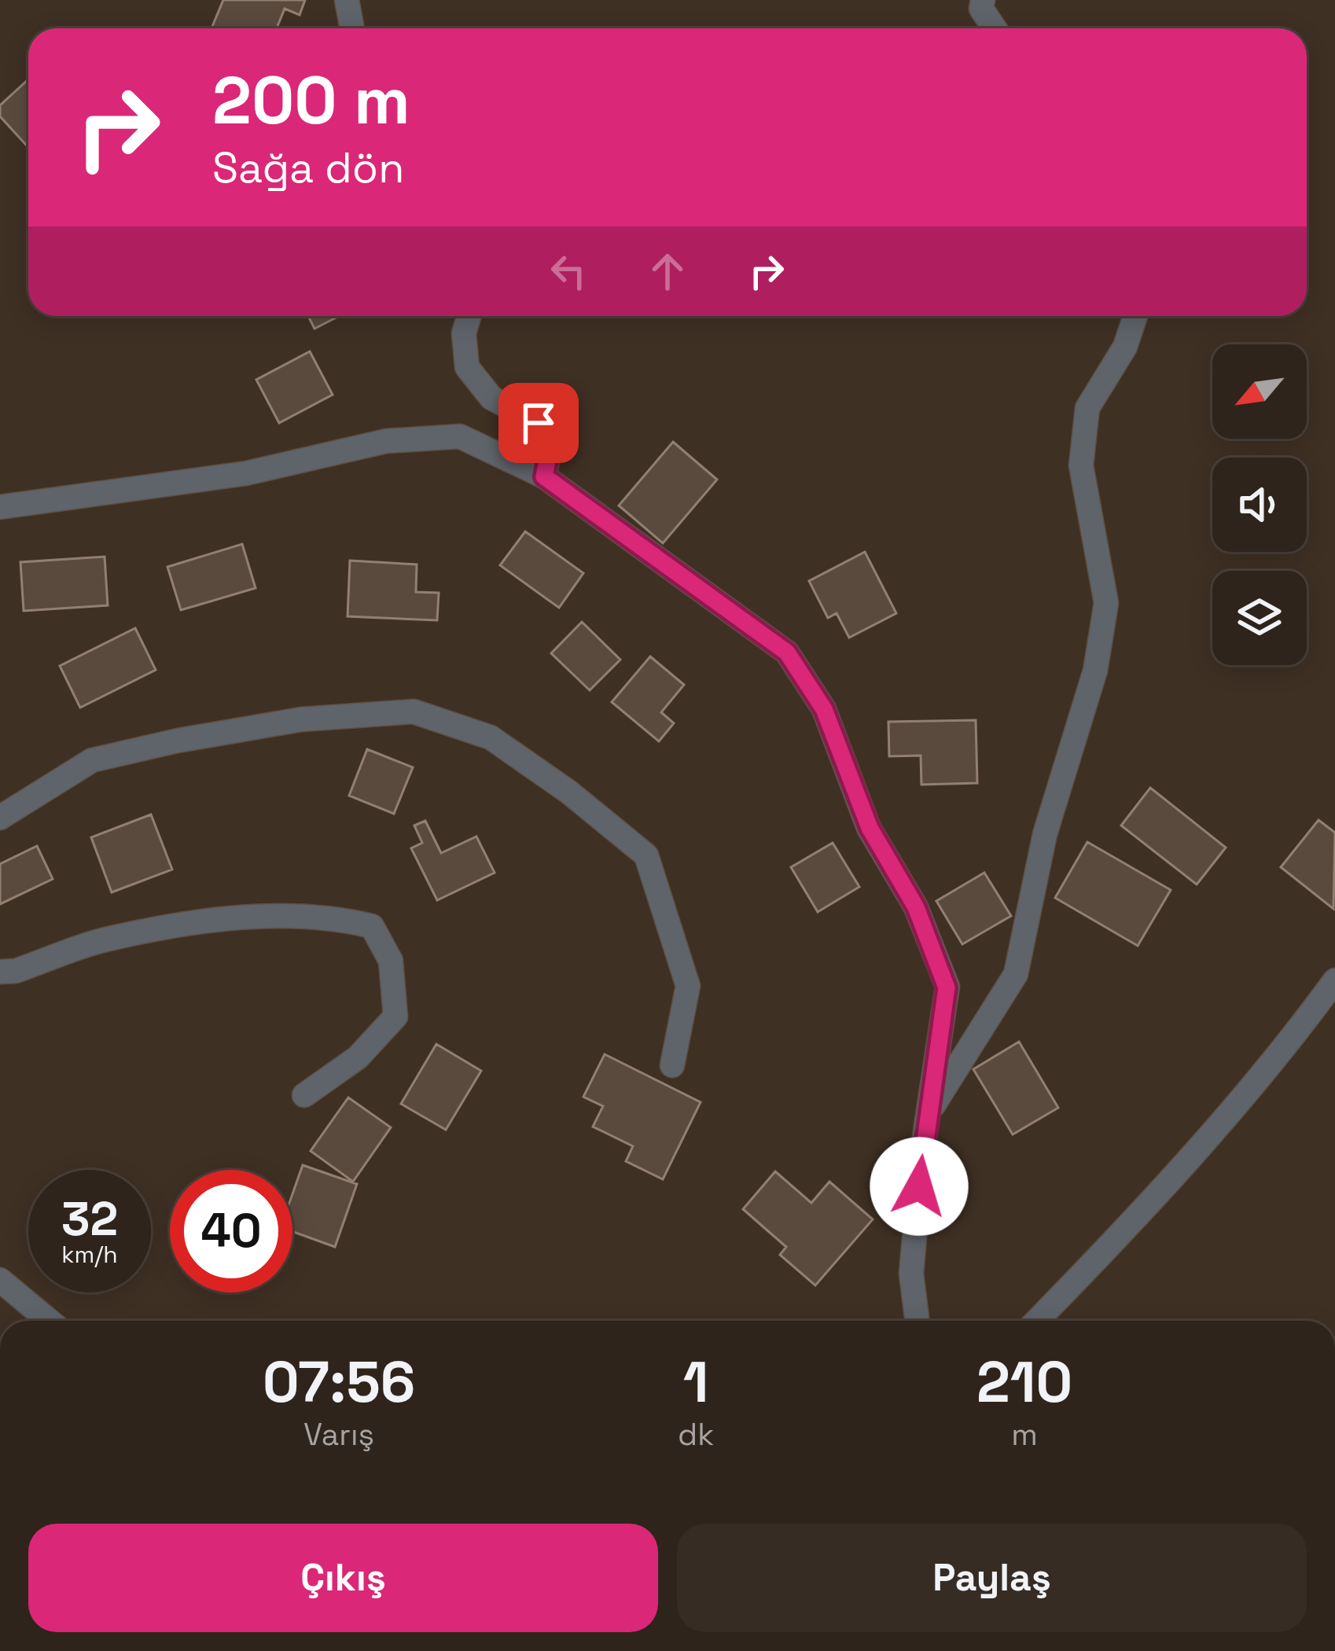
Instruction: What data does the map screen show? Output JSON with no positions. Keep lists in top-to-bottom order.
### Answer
{
  "north": "bottom left",
  "page": {
    "turn": ["200 m", "Sağa dön"],
    "speed": "32 km/h",
    "limit": "40",
    "eta": [
      "07:56",
      "Varış",
      "1",
      "dk",
      "210",
      "m"
    ],
    "buttons": ["Çıkış", "Paylaş"]
  }
}
